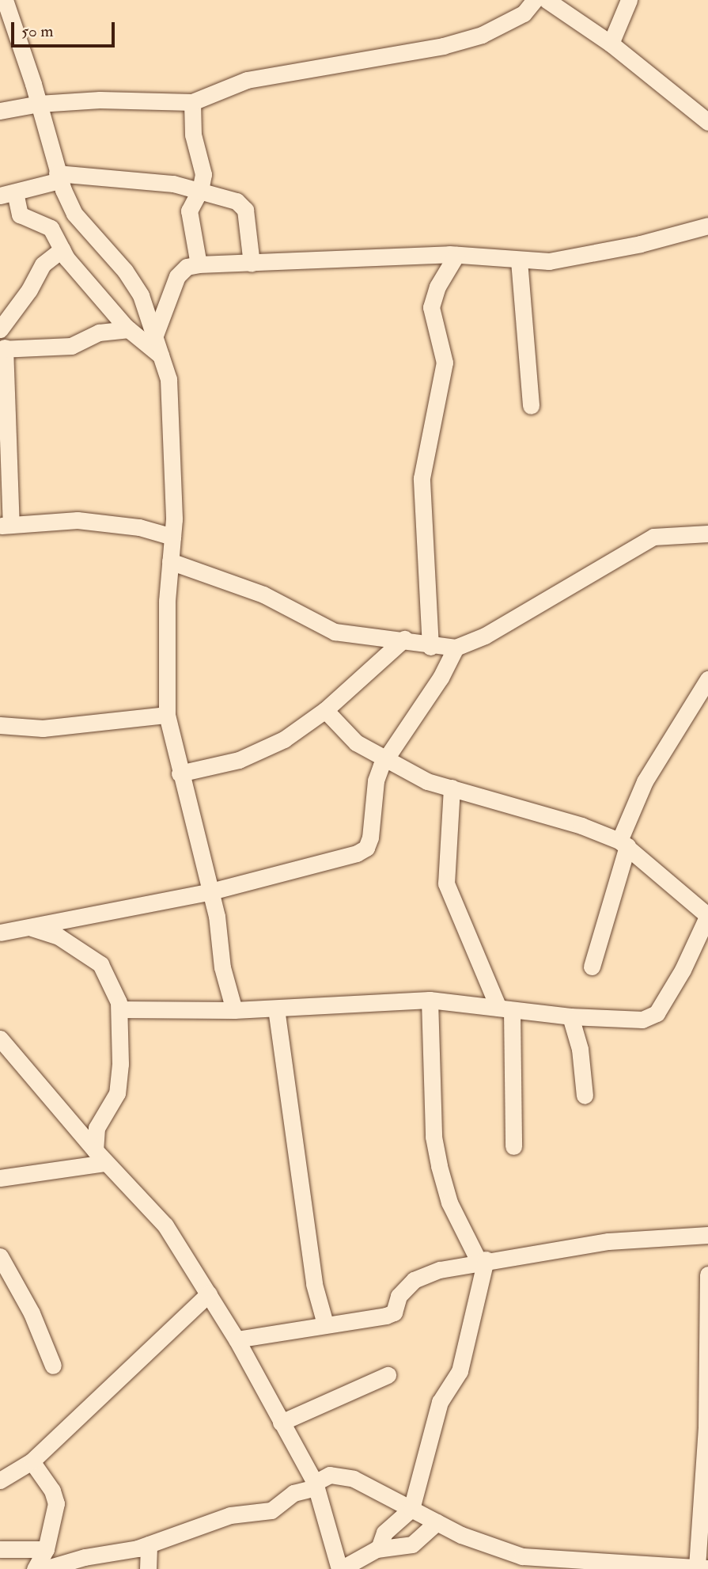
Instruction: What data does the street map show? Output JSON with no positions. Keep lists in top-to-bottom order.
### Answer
{
  "scale_bar": "50 m"
}
